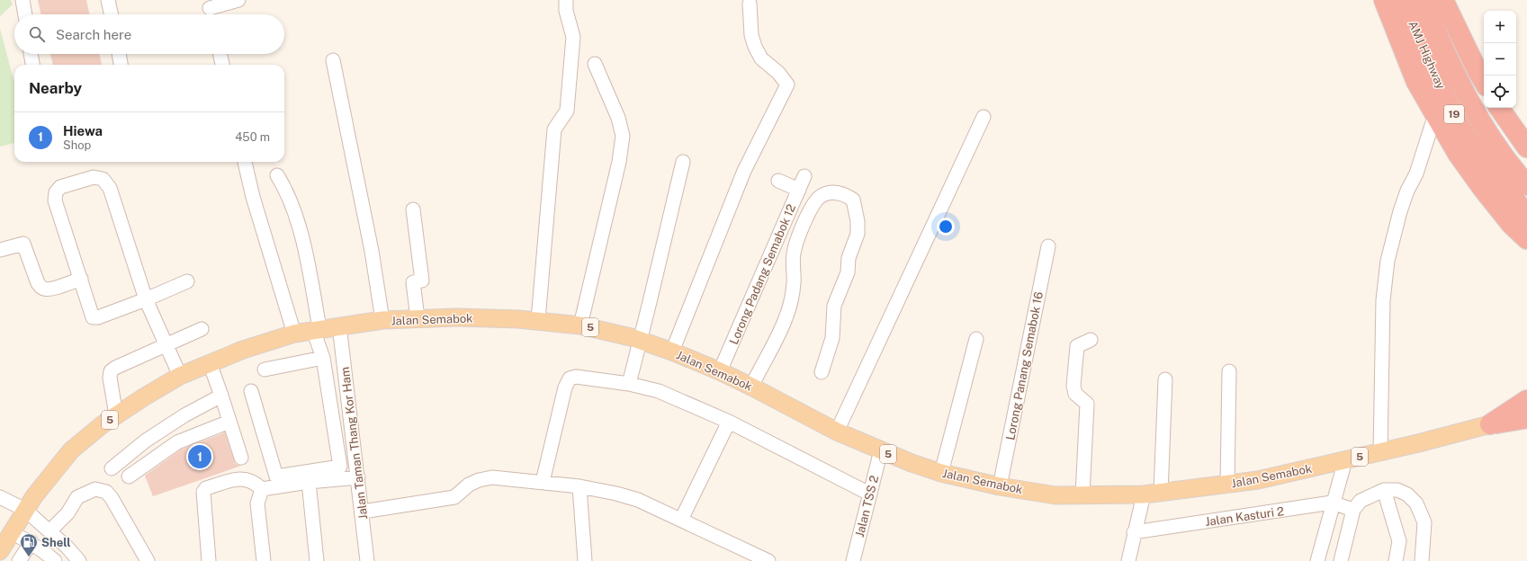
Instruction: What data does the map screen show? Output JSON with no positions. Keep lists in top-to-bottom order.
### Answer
{
  "streets": {
    "highway": ["AMJ Highway", "19"],
    "main road": ["Jalan Semabok", "5"],
    "street": [
      "Lorong Padang Semabok 12",
      "Lorong Panang Semabok 16",
      "Jalan Taman Thang Kor Ham",
      "Jalan TSS 2",
      "Jalan Kasturi 2"
    ]
  },
  "crossings": [
    ["Lorong Padang Semabok 12", "Jalan Semabok"],
    ["Jalan Semabok", "Lorong Panang Semabok 16"],
    ["Jalan Semabok", "Jalan Taman Thang Kor Ham"],
    ["Jalan Semabok", "Jalan TSS 2"]
  ],
  "places": {
    "fuel station": ["Shell"]
  },
  "page": {
    "map_buttons": ["+", "−"],
    "search": "Search here",
    "heading": "Nearby",
    "list": [
      {
        "mark": "1",
        "name": "Hiewa",
        "note": "Shop",
        "value": "450 m"
      }
    ],
    "pins": "1"
  }
}
